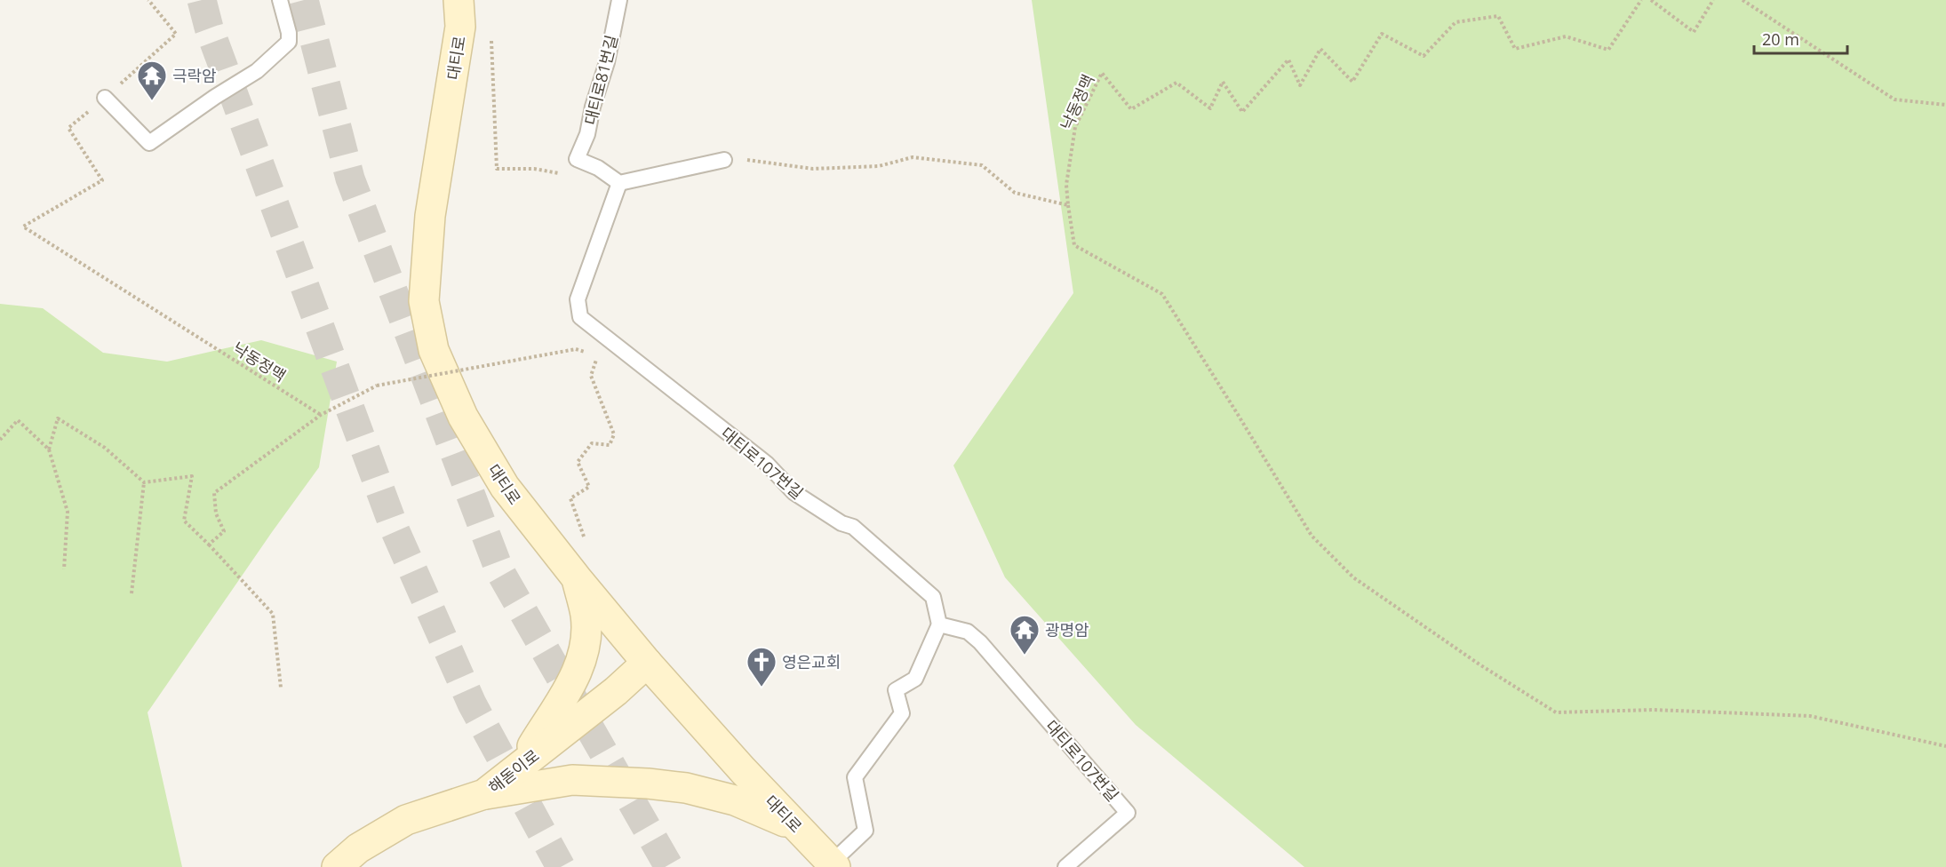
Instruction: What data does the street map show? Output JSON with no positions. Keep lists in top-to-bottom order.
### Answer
{
  "streets": {
    "main road": ["대티로", "해돋이로"],
    "lane": ["대티로81번길", "대티로107번길"],
    "path": ["낙동정맥"]
  },
  "crossings": [
    ["대티로", "해돋이로"]
  ],
  "places": {
    "temple": ["극락암", "광명암"],
    "church": ["영은교회"]
  },
  "scale_bar": "20 m"
}
